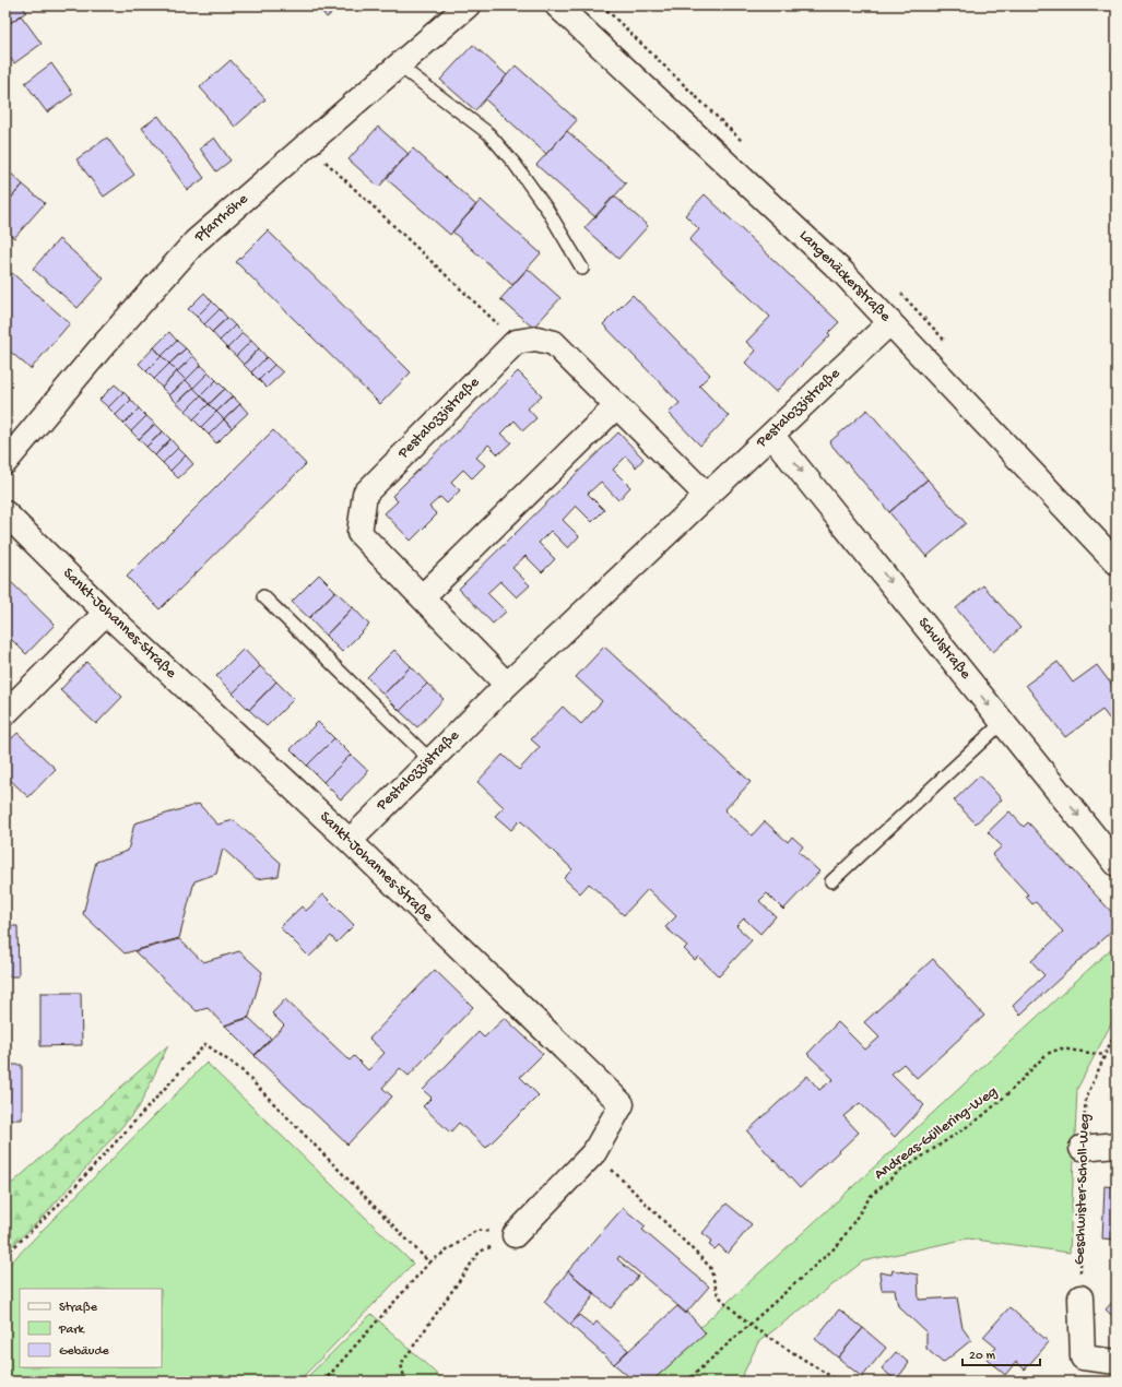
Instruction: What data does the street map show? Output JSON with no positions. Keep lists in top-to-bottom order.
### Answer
{
  "streets": {
    "street": [
      "Pfarrhöhe",
      "Langenäckerstraße",
      "Pestalozzistraße",
      "Sankt-Johannes-Straße",
      "Schulstraße"
    ],
    "path": ["Andreas-Güllering-Weg", "Geschwister-Scholl-Weg"]
  },
  "crossings": [
    ["Langenäckerstraße", "Pestalozzistraße"],
    ["Pestalozzistraße", "Sankt-Johannes-Straße"],
    ["Pestalozzistraße", "Schulstraße"],
    ["Andreas-Güllering-Weg", "Geschwister-Scholl-Weg"]
  ],
  "one_way": ["Schulstraße"],
  "legend": ["Straße", "Park", "Gebäude"],
  "scale_bar": "20 m"
}
